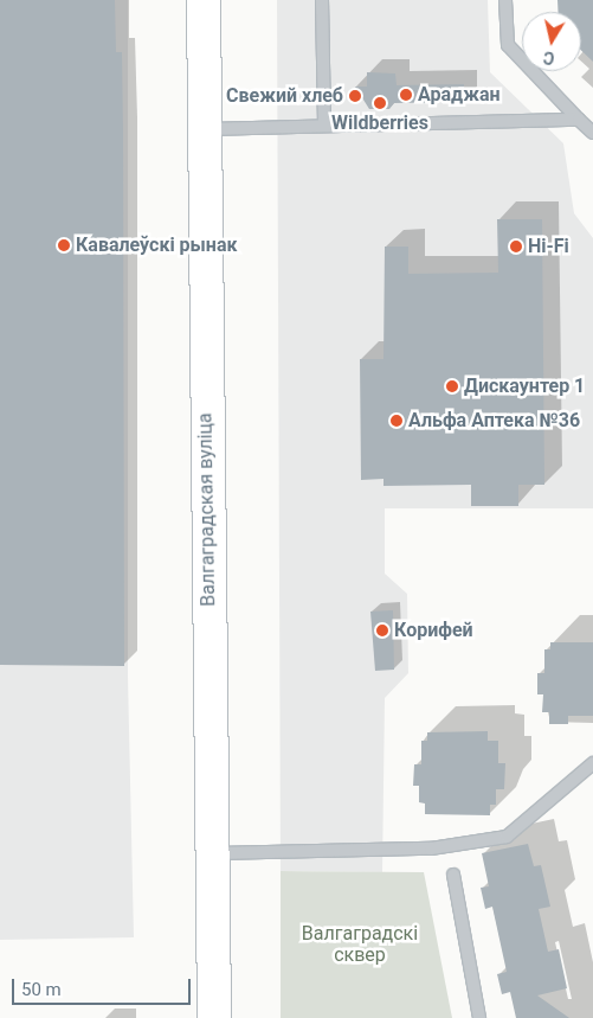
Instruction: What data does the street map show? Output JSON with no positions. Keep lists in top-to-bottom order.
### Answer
{
  "streets": {
    "main road": ["Валгаградская вуліца"]
  },
  "parks": ["Валгаградскі сквер"],
  "places": [
    "Араджан",
    "Свежий хлеб",
    "Wildberries",
    "Кавалеўскі рынак",
    "Hi-Fi",
    "Дискаунтер 1",
    "Альфа Аптека №36",
    "Корифей"
  ],
  "scale_bar": "50 m",
  "north": "bottom"
}
